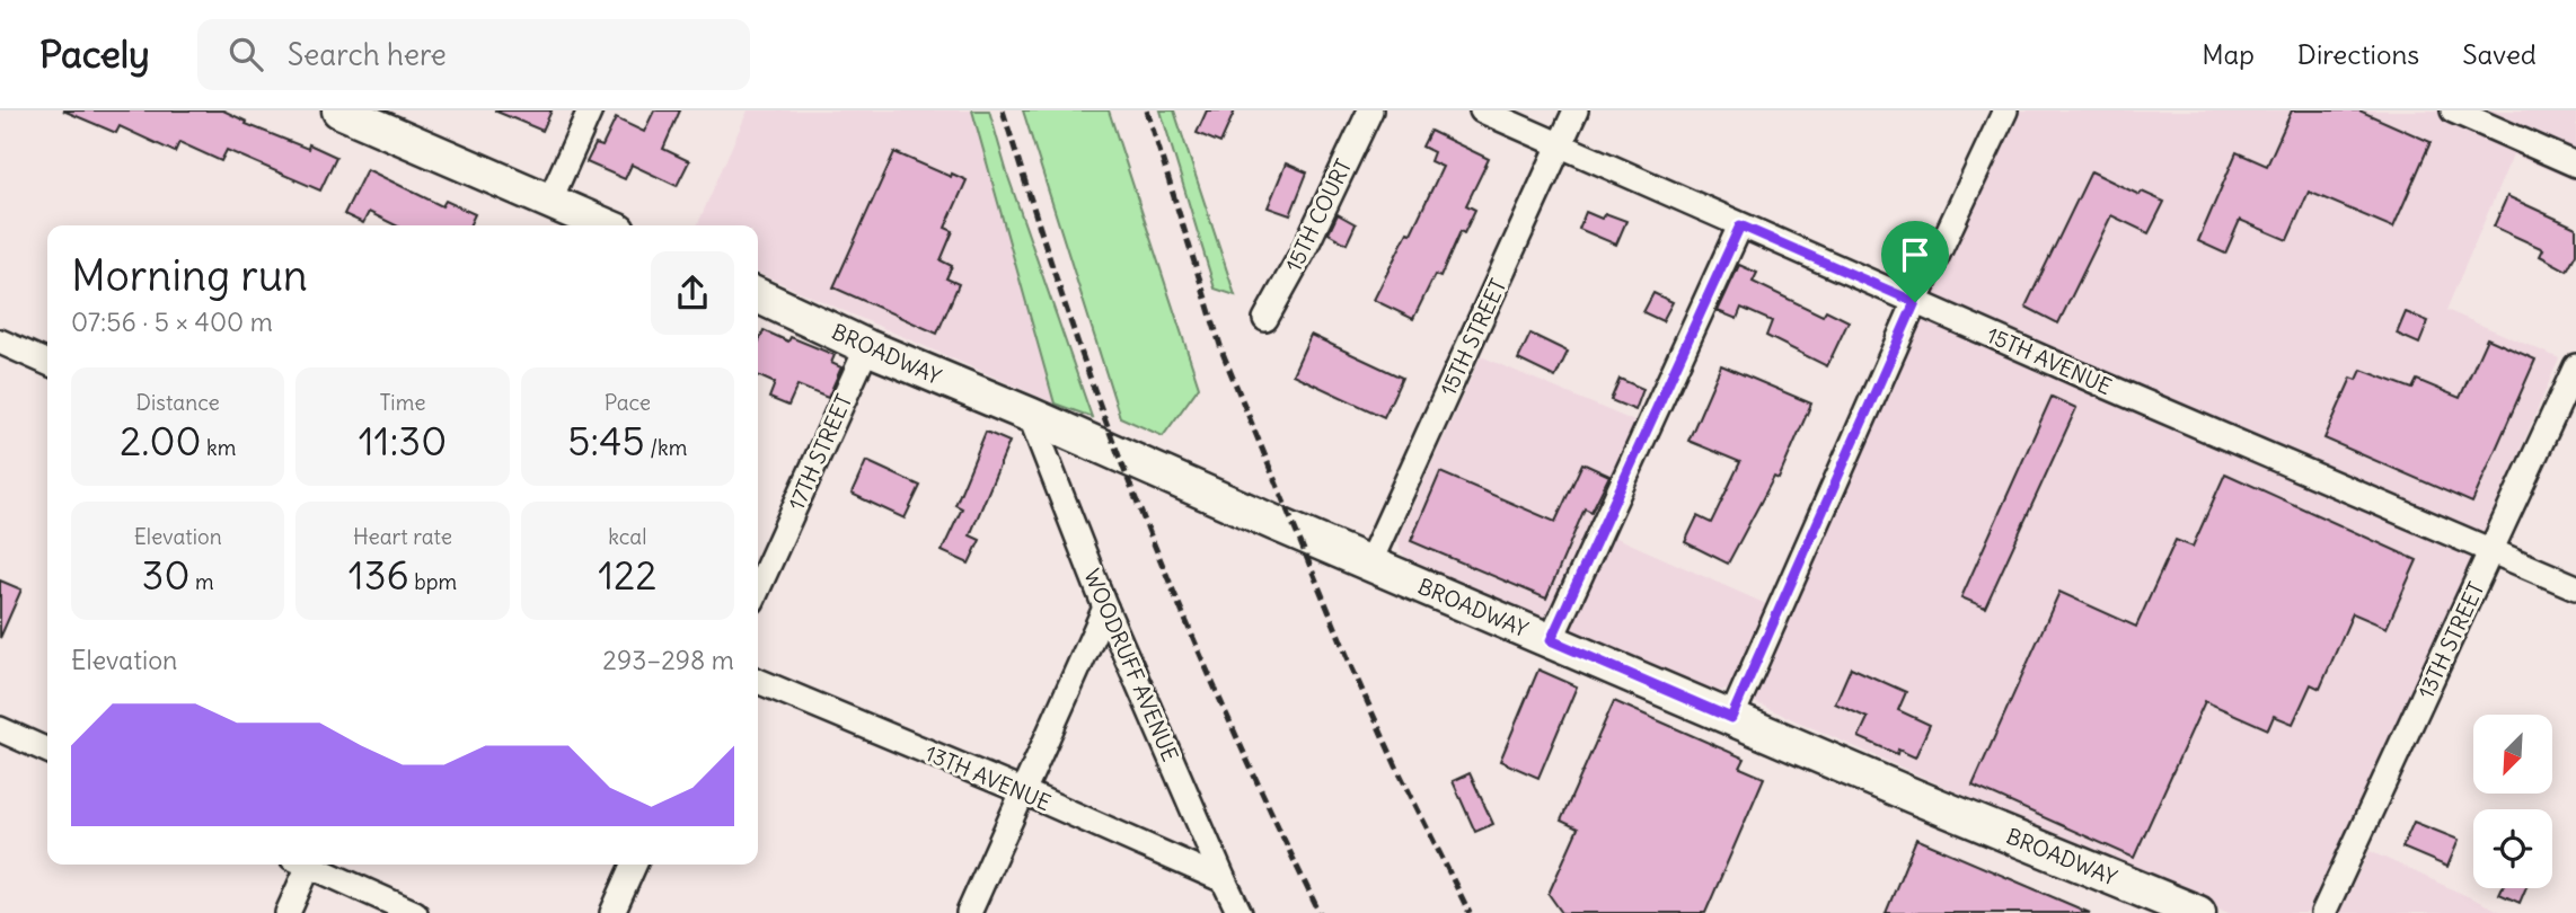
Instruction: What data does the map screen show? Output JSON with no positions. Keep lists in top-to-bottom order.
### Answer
{
  "streets": {
    "main road": ["BROADWAY"],
    "street": [
      "15TH COURT",
      "15TH STREET",
      "15TH AVENUE",
      "17TH STREET",
      "13TH STREET",
      "WOODRUFF AVENUE",
      "13TH AVENUE"
    ]
  },
  "crossings": [
    ["15TH STREET", "BROADWAY"],
    ["15TH STREET", "15TH AVENUE"],
    ["BROADWAY", "17TH STREET"],
    ["BROADWAY", "WOODRUFF AVENUE"],
    ["15TH AVENUE", "13TH STREET"],
    ["WOODRUFF AVENUE", "13TH AVENUE"]
  ],
  "north": "bottom left",
  "page": {
    "header": "Pacely",
    "search": "Search here",
    "nav": ["Map", "Directions", "Saved"],
    "heading": ["Morning run", "07:56 · 5 × 400 m"],
    "stats": [
      ["Distance", "2.00 km"],
      ["Time", "11:30"],
      ["Pace", "5:45 /km"],
      ["Elevation", "30 m"],
      ["Heart rate", "136 bpm"],
      ["kcal", "122"]
    ],
    "chart": ["Elevation", "293–298 m"]
  }
}
